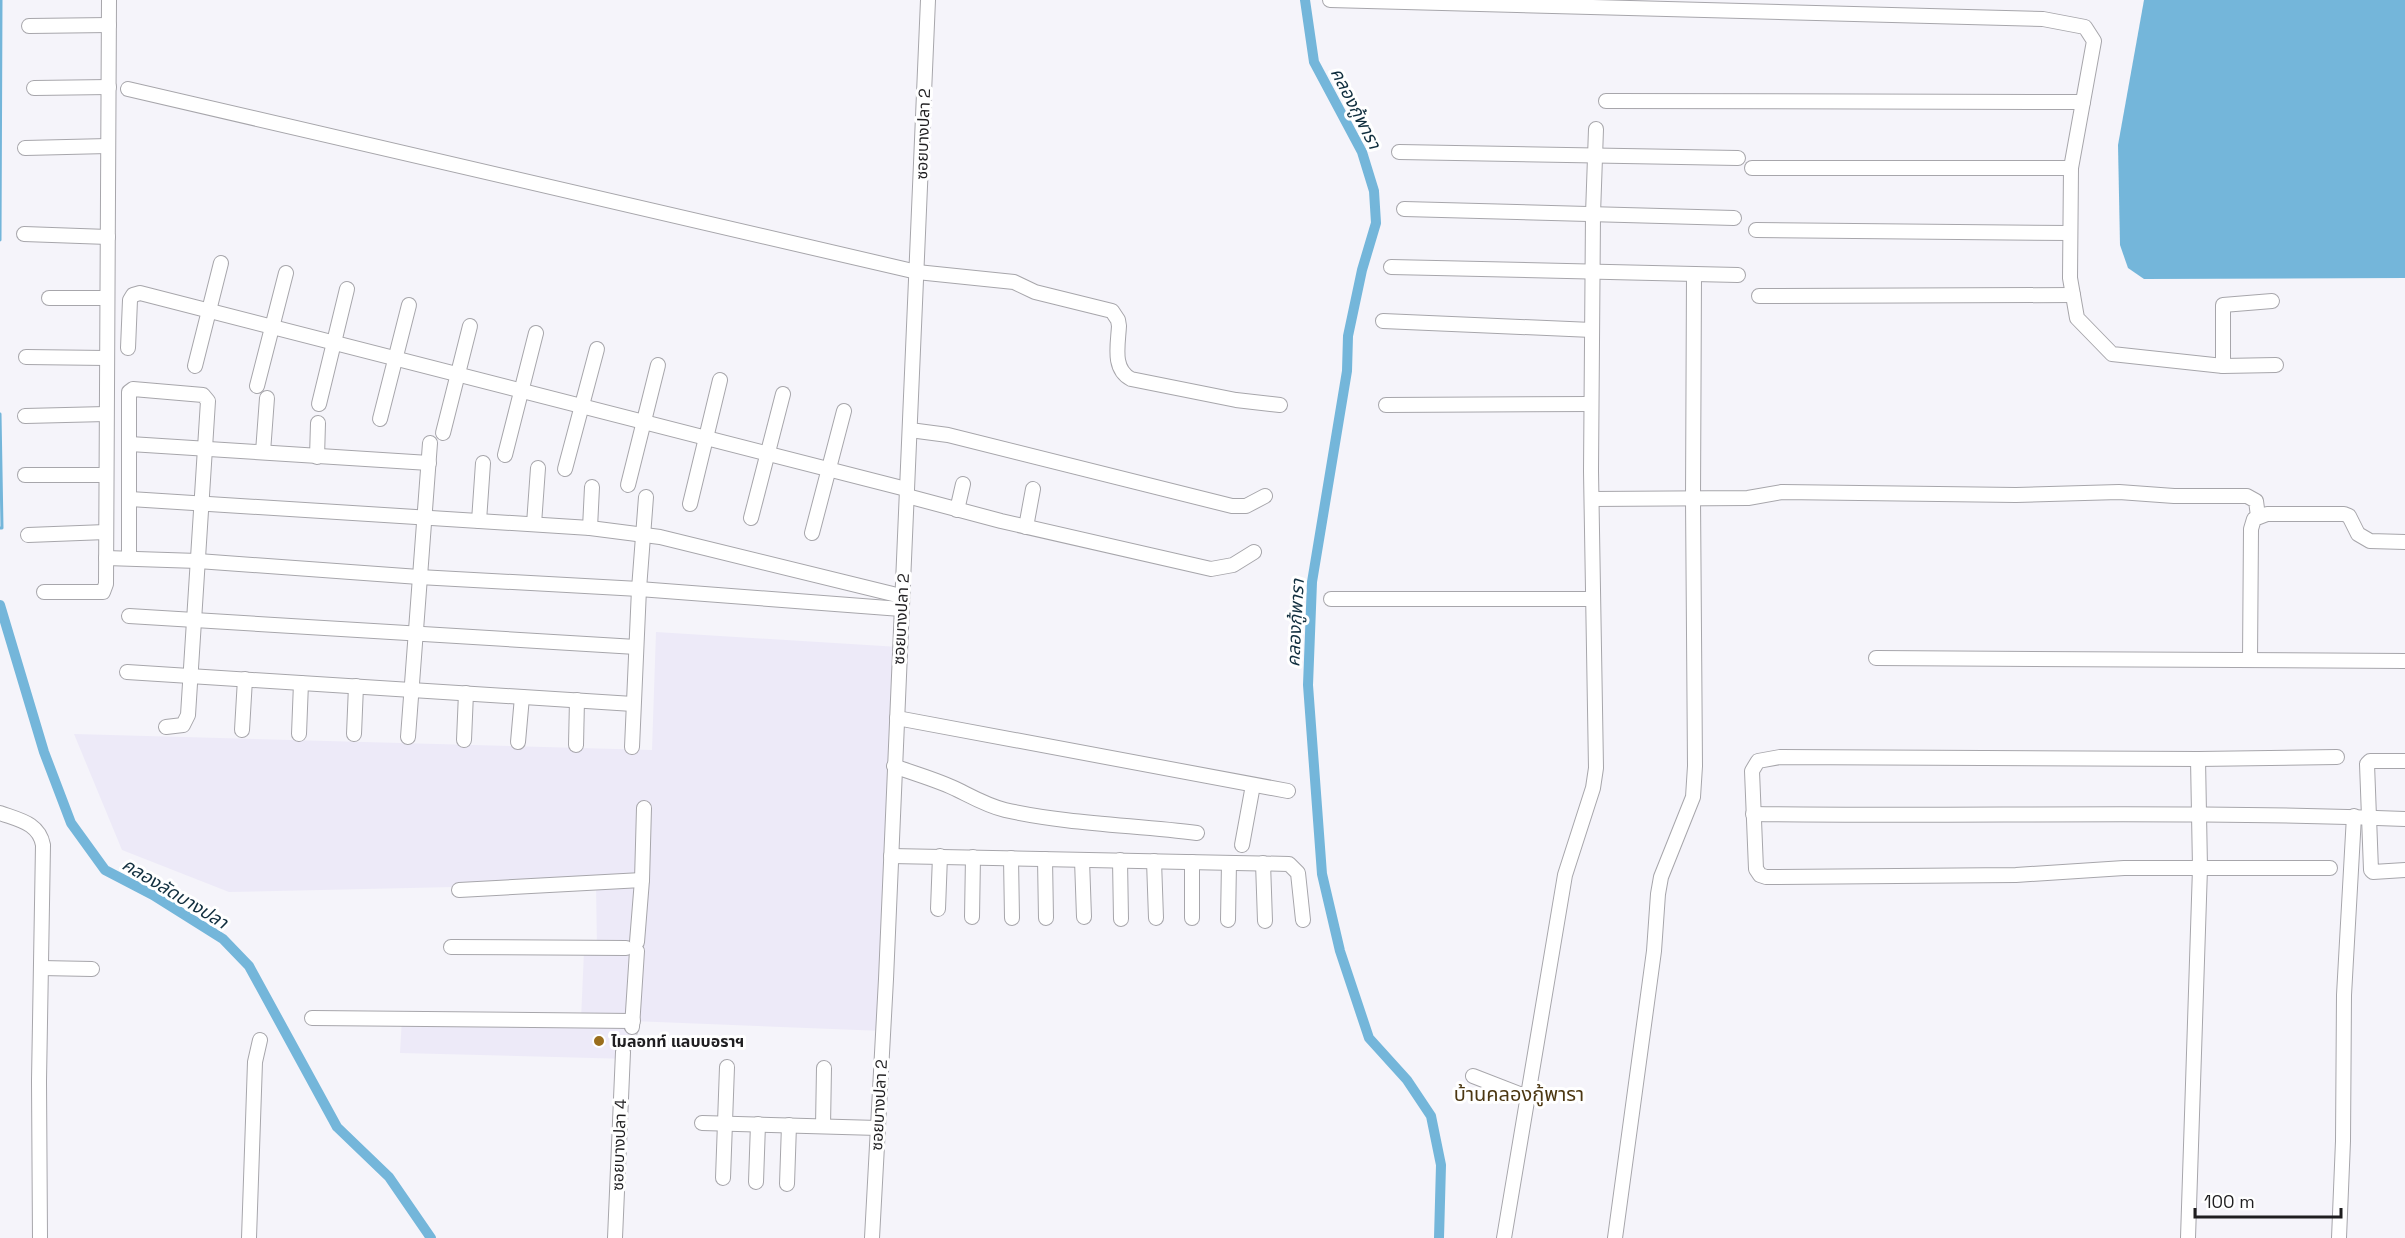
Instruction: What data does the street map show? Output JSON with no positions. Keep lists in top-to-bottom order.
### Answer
{
  "streets": {
    "street": ["ซอยบางปลา 2", "ซอยบางปลา 4"]
  },
  "districts": ["บ้านคลองกู้พารา"],
  "water": ["คลองกู้พารา", "คลองลัดบางปลา"],
  "places": ["ไมลอทท์ แลบบอราฯ"],
  "scale_bar": "100 m"
}
